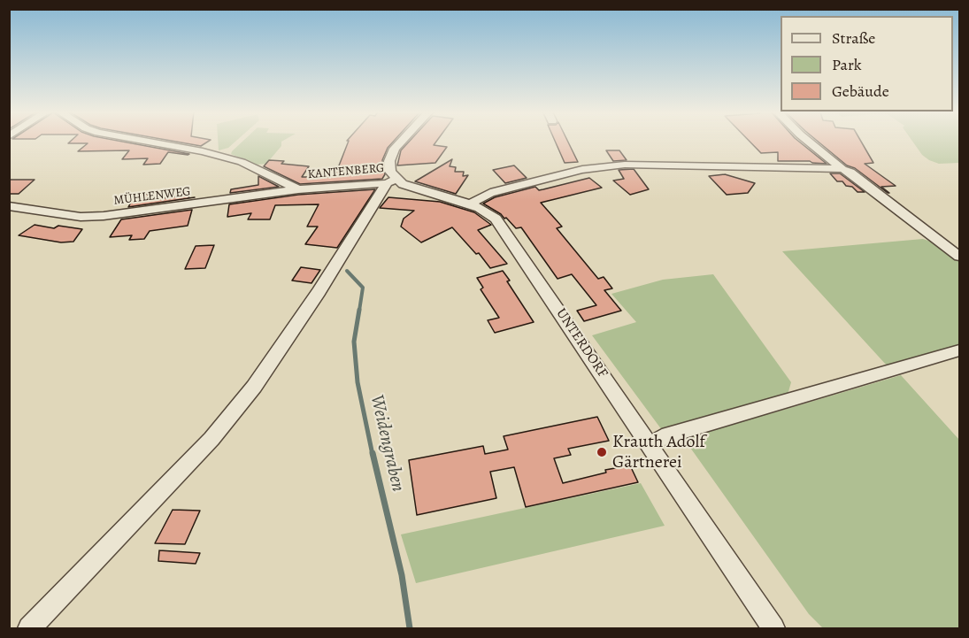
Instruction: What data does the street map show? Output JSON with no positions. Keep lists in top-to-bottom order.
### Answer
{
  "streets": {
    "street": ["KANTENBERG", "MÜHLENWEG", "UNTERDORF"]
  },
  "crossings": [
    ["KANTENBERG", "MÜHLENWEG"],
    ["KANTENBERG", "UNTERDORF"]
  ],
  "water": ["Weidengraben"],
  "places": ["Krauth Adolf Gärtnerei"],
  "legend": ["Straße", "Park", "Gebäude"]
}
